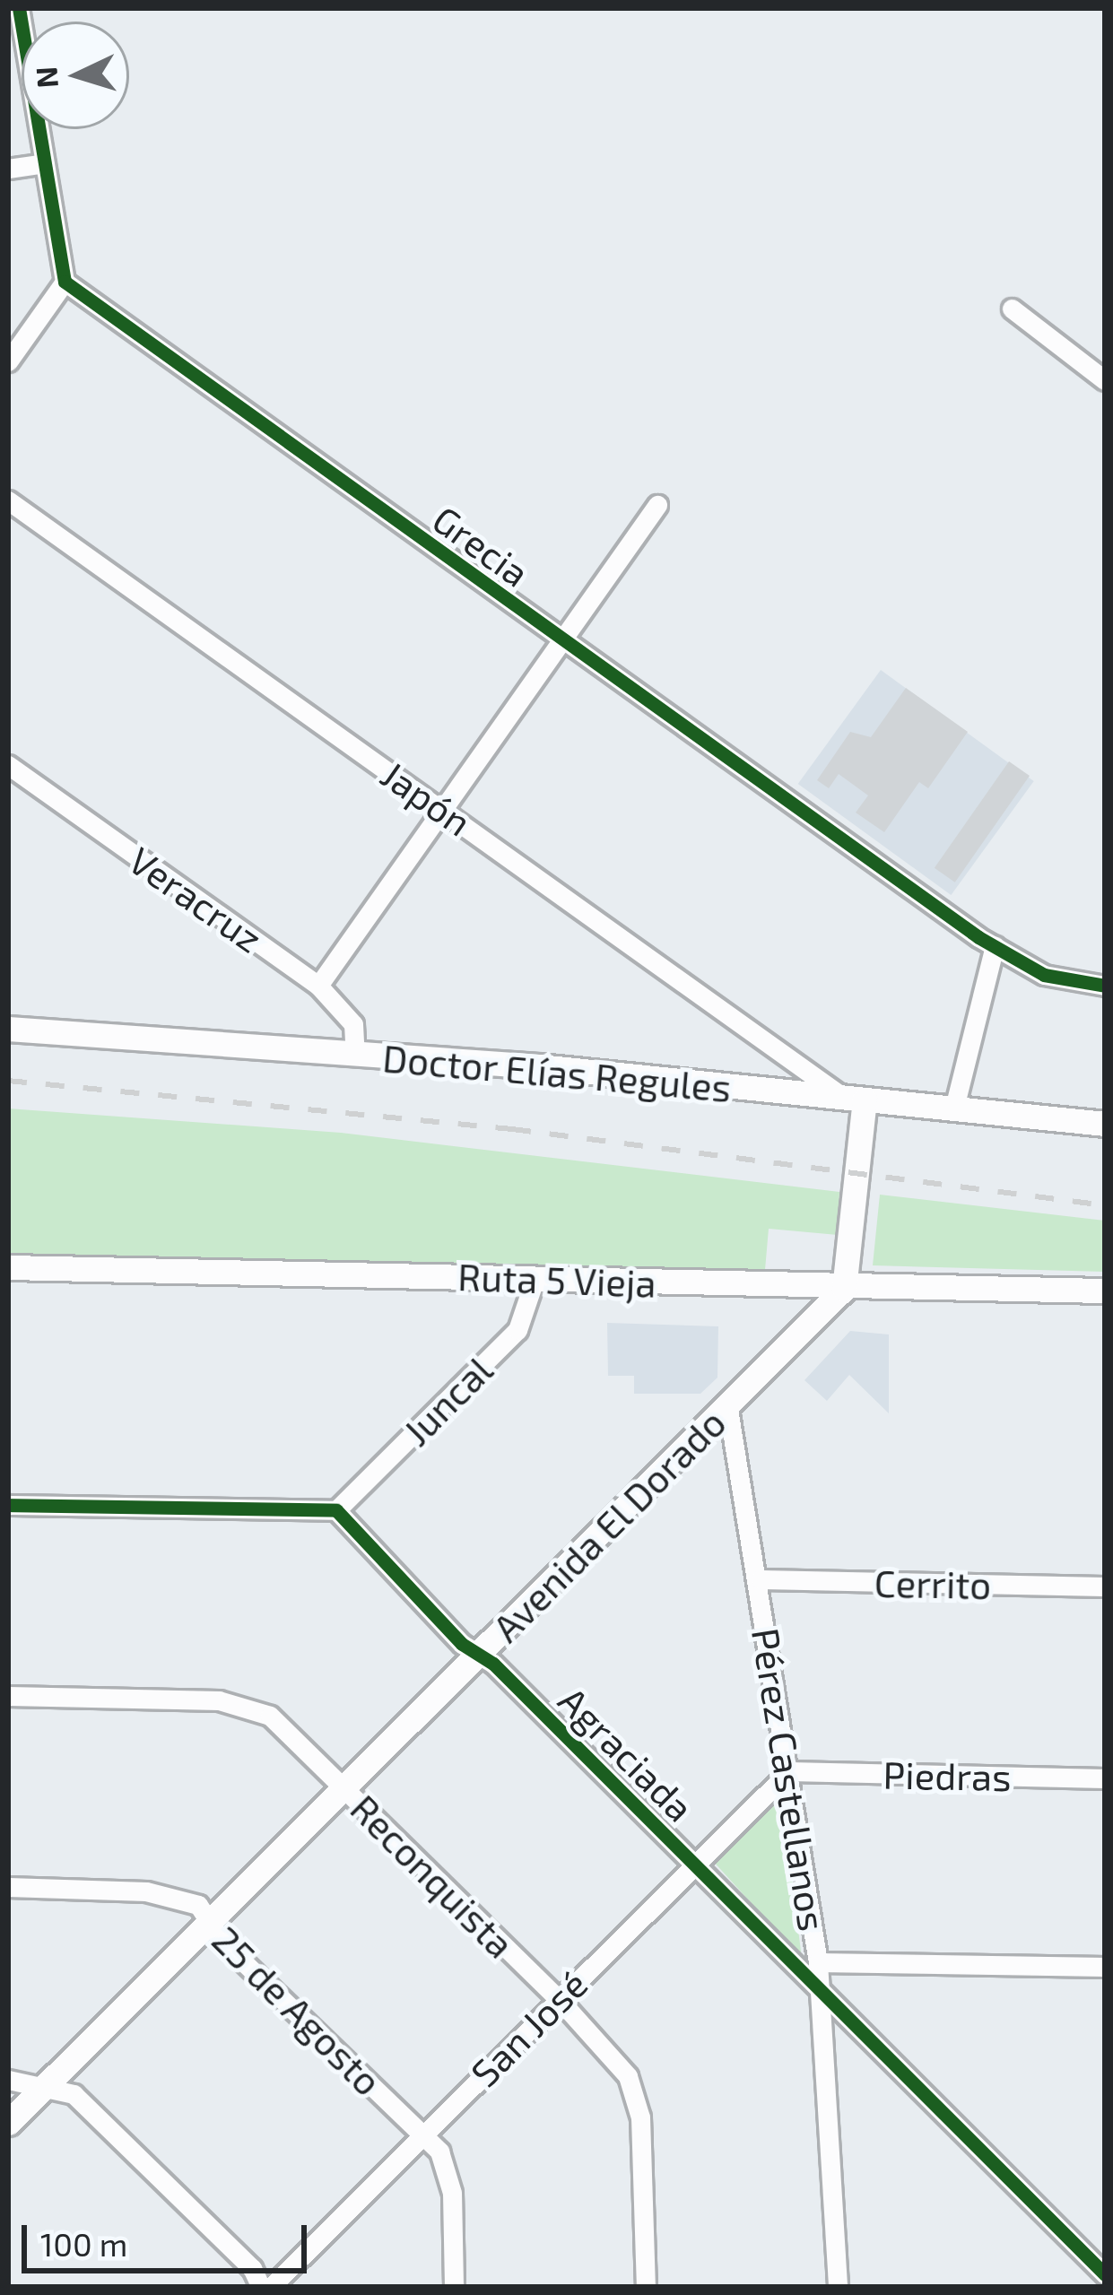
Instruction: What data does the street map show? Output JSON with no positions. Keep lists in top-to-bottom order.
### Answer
{
  "streets": {
    "street": [
      "Grecia",
      "Japón",
      "Veracruz",
      "Doctor Elías Regules",
      "Ruta 5 Vieja",
      "Juncal",
      "Avenida El Dorado",
      "Cerrito",
      "Agraciada",
      "Piedras",
      "Pérez Castellanos",
      "Reconquista",
      "25 de Agosto",
      "San José"
    ]
  },
  "crossings": [
    ["Japón", "Doctor Elías Regules"],
    ["Veracruz", "Doctor Elías Regules"],
    ["Ruta 5 Vieja", "Juncal"],
    ["Ruta 5 Vieja", "Avenida El Dorado"],
    ["Juncal", "Agraciada"],
    ["Avenida El Dorado", "Agraciada"],
    ["Avenida El Dorado", "Pérez Castellanos"],
    ["Avenida El Dorado", "Reconquista"],
    ["Avenida El Dorado", "25 de Agosto"],
    ["Cerrito", "Pérez Castellanos"],
    ["Agraciada", "Pérez Castellanos"],
    ["Agraciada", "San José"],
    ["Piedras", "Pérez Castellanos"],
    ["Piedras", "San José"],
    ["Pérez Castellanos", "San José"],
    ["Reconquista", "San José"],
    ["25 de Agosto", "San José"]
  ],
  "scale_bar": "100 m",
  "north": "left"
}
